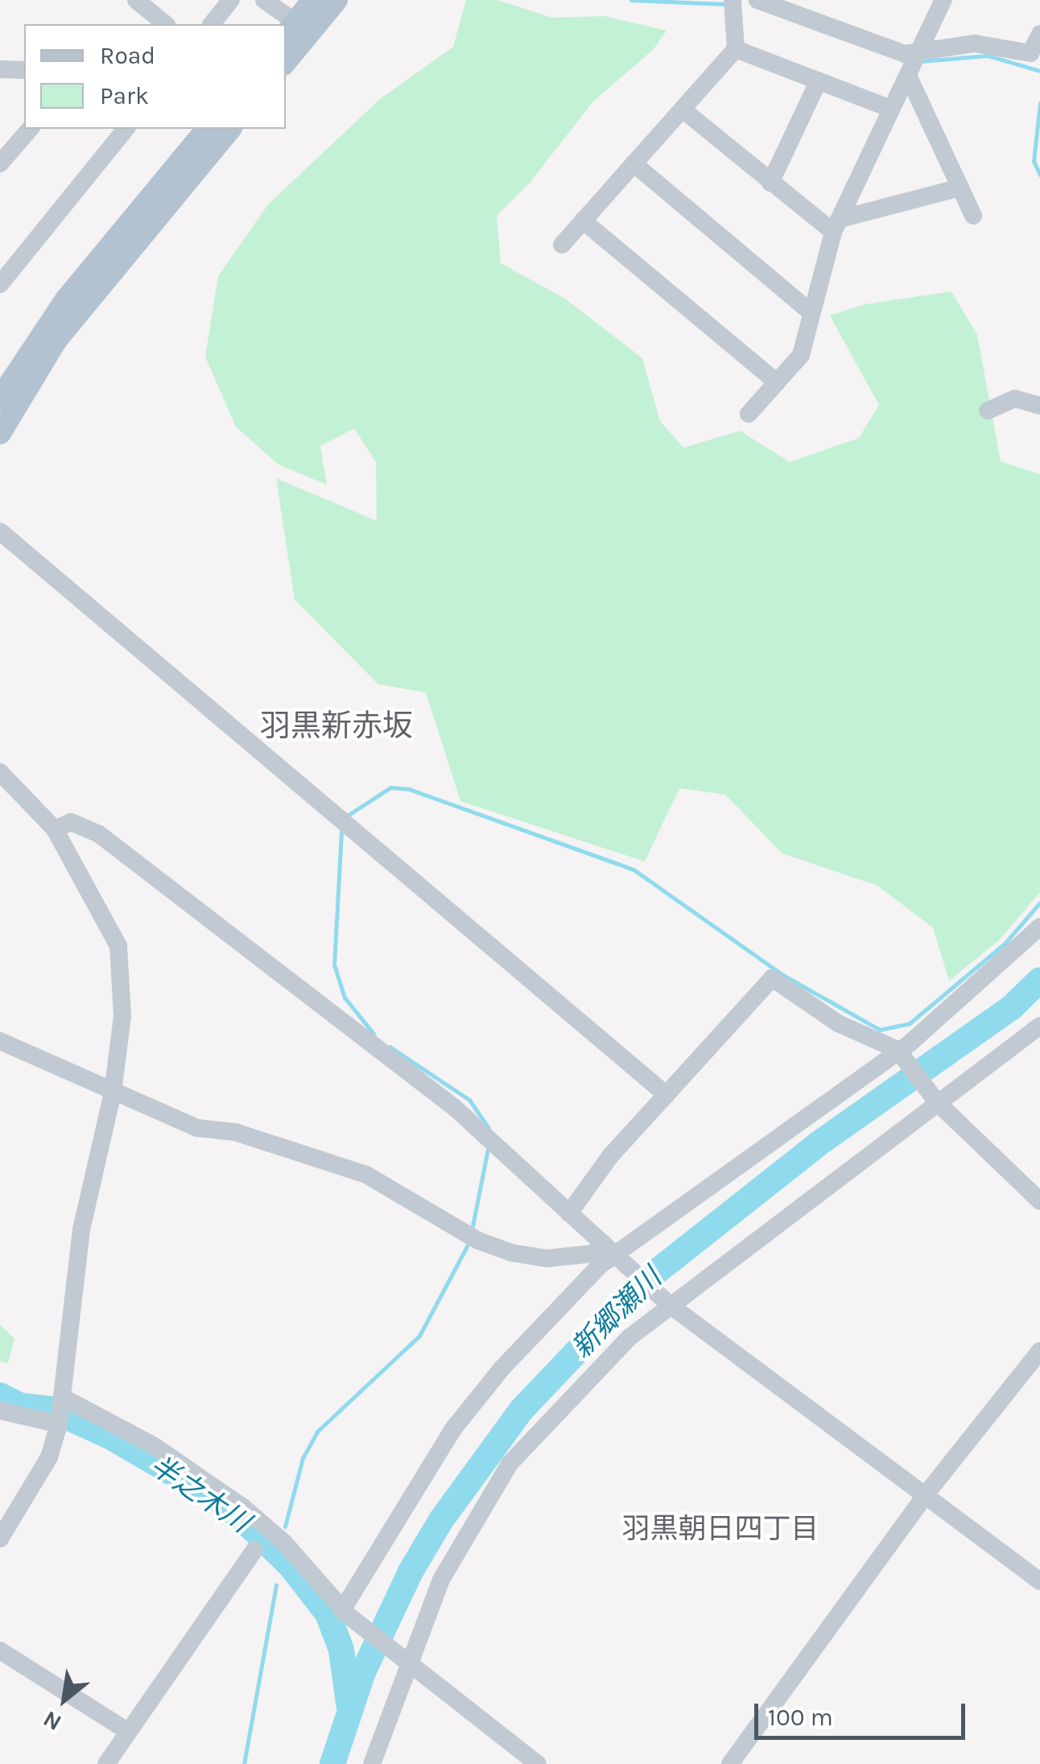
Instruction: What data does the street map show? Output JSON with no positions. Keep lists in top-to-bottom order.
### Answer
{
  "districts": ["羽黒新赤坂", "羽黒朝日四丁目"],
  "water": ["新郷瀬川", "半之木川"],
  "legend": ["Road", "Park"],
  "scale_bar": "100 m",
  "north": "bottom left"
}
